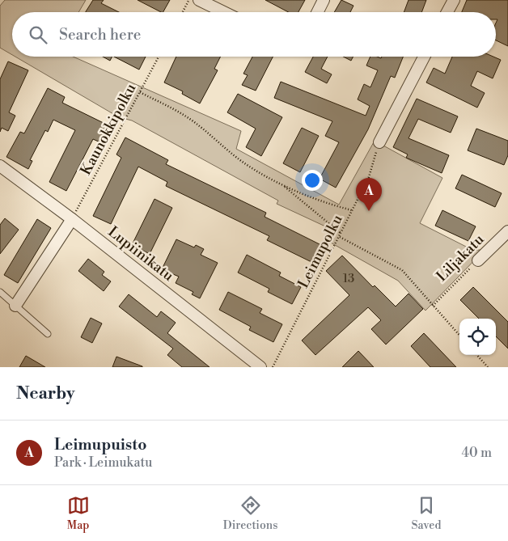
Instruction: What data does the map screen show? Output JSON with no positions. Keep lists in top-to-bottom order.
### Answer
{
  "streets": {
    "street": ["Lupiinikatu", "Liljakatu"],
    "path": ["Kaunokkipolku", "Leimupolku"]
  },
  "crossings": [
    ["Kaunokkipolku", "Lupiinikatu"]
  ],
  "house_numbers": ["13"],
  "page": {
    "search": "Search here",
    "pins": "A",
    "heading": "Nearby",
    "list": [
      {
        "mark": "A",
        "name": "Leimupuisto",
        "note": "Park · Leimukatu",
        "value": "40 m"
      }
    ],
    "nav": ["Map", "Directions", "Saved"]
  }
}
